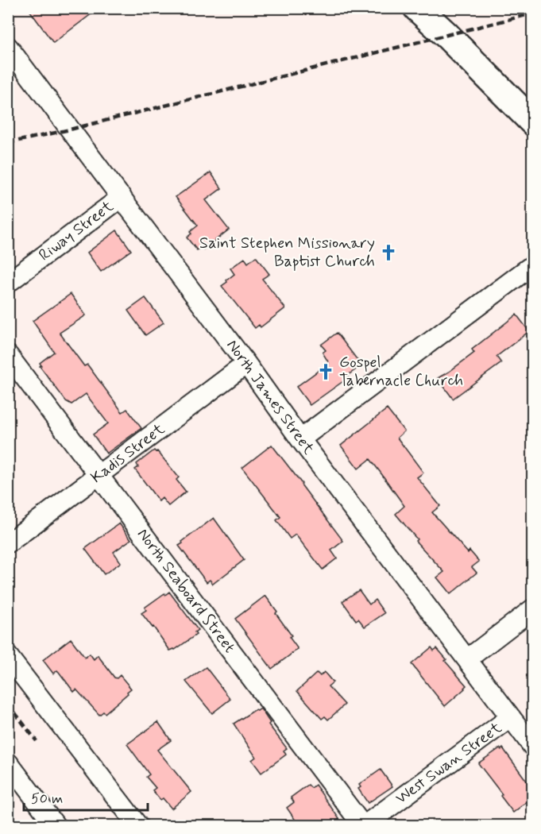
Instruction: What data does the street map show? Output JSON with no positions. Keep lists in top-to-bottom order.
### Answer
{
  "streets": {
    "street": [
      "Riway Street",
      "North James Street",
      "Kadis Street",
      "North Seaboard Street",
      "West Swan Street"
    ]
  },
  "crossings": [
    ["Riway Street", "North James Street"],
    ["North James Street", "Kadis Street"],
    ["North James Street", "West Swan Street"],
    ["Kadis Street", "North Seaboard Street"],
    ["North Seaboard Street", "West Swan Street"]
  ],
  "places": {
    "church": ["Saint Stephen Missionary Baptist Church", "Gospel Tabernacle Church"]
  },
  "scale_bar": "50 m"
}
